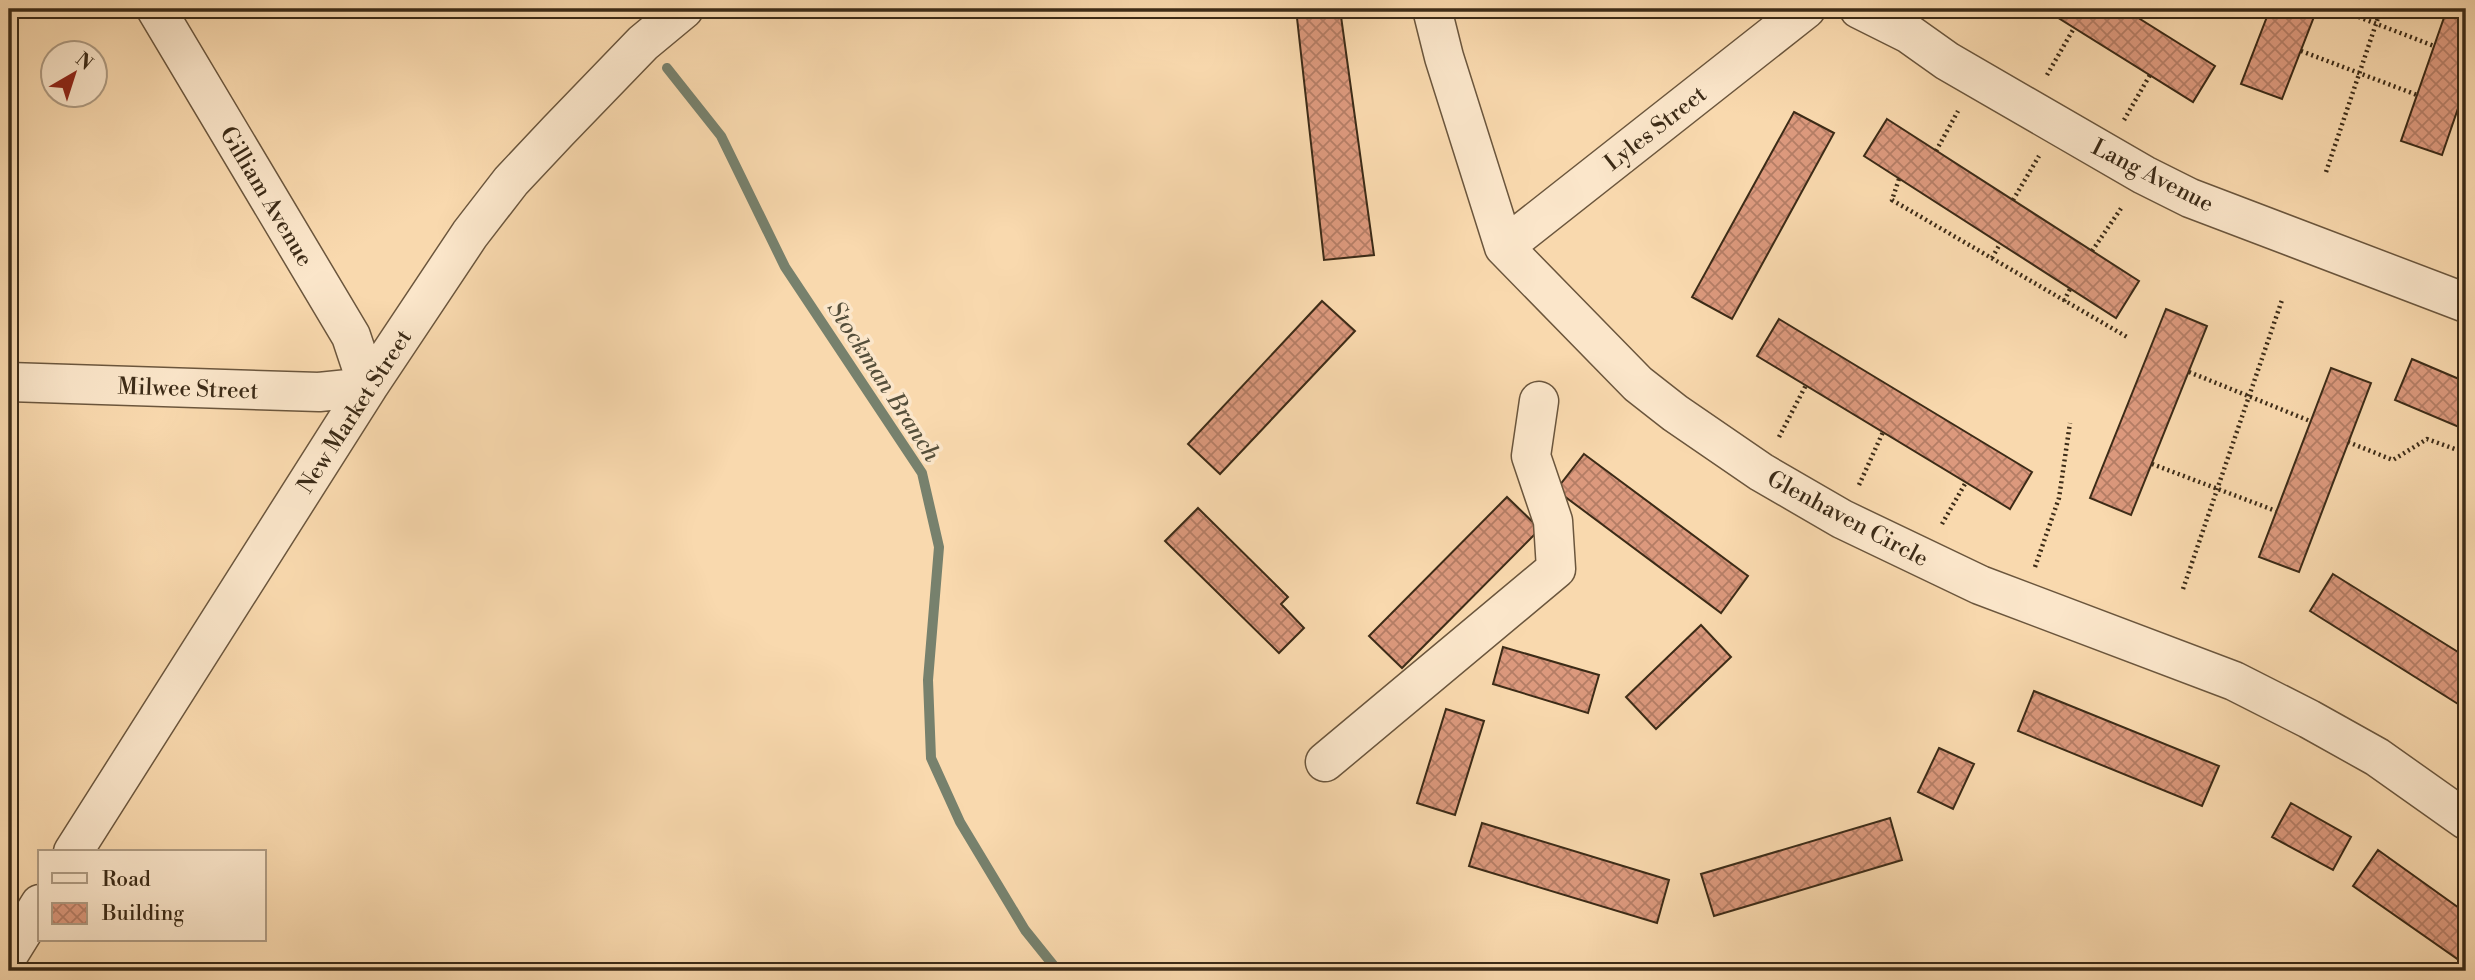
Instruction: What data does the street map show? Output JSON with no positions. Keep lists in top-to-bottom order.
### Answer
{
  "streets": {
    "street": [
      "Lyles Street",
      "Lang Avenue",
      "Gilliam Avenue",
      "Milwee Street",
      "New Market Street",
      "Glenhaven Circle"
    ]
  },
  "crossings": [
    ["Lyles Street", "Glenhaven Circle"],
    ["Gilliam Avenue", "Milwee Street"],
    ["Gilliam Avenue", "New Market Street"],
    ["Milwee Street", "New Market Street"]
  ],
  "water": ["Stockman Branch"],
  "legend": ["Road", "Building"],
  "north": "top right"
}
